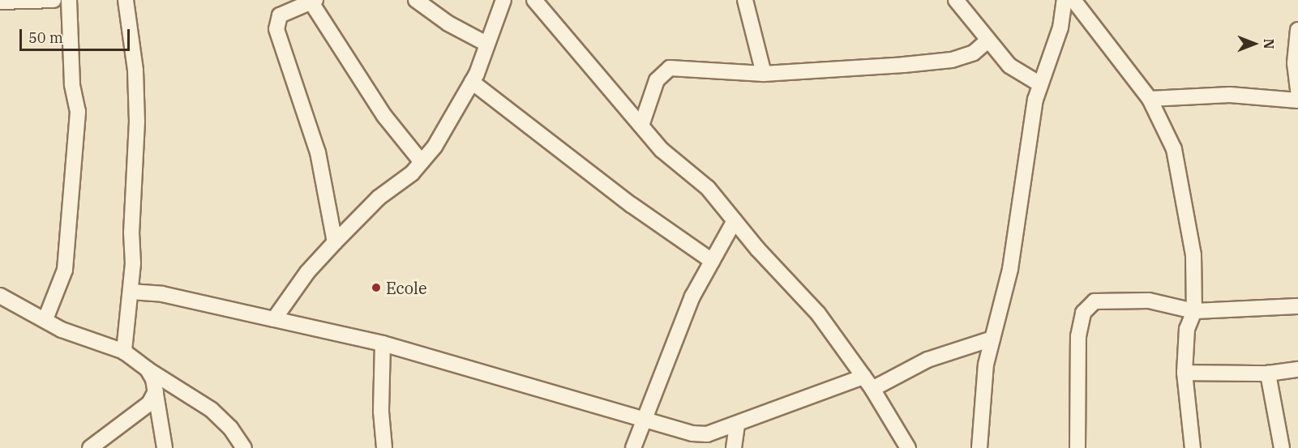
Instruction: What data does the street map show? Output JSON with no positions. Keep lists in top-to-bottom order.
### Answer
{
  "places": ["Ecole"],
  "scale_bar": "50 m",
  "north": "right"
}
